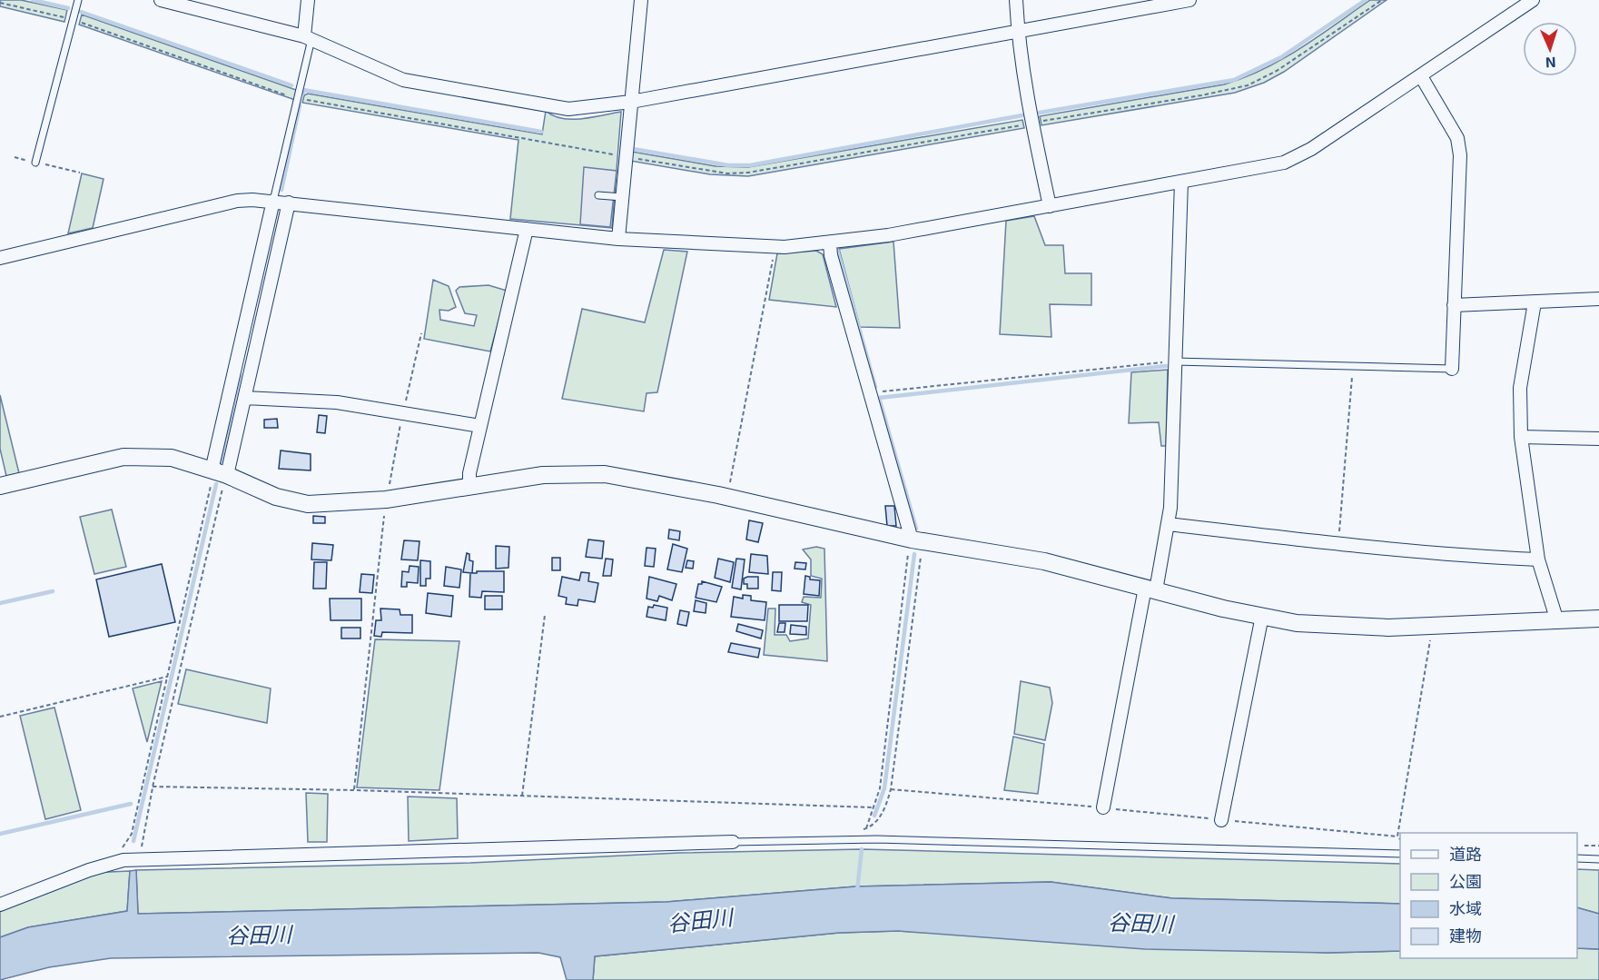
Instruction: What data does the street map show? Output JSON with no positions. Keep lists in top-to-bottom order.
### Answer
{
  "water": ["谷田川"],
  "legend": [
    "道路",
    "公園",
    "水域",
    "建物"
  ],
  "north": "bottom"
}
